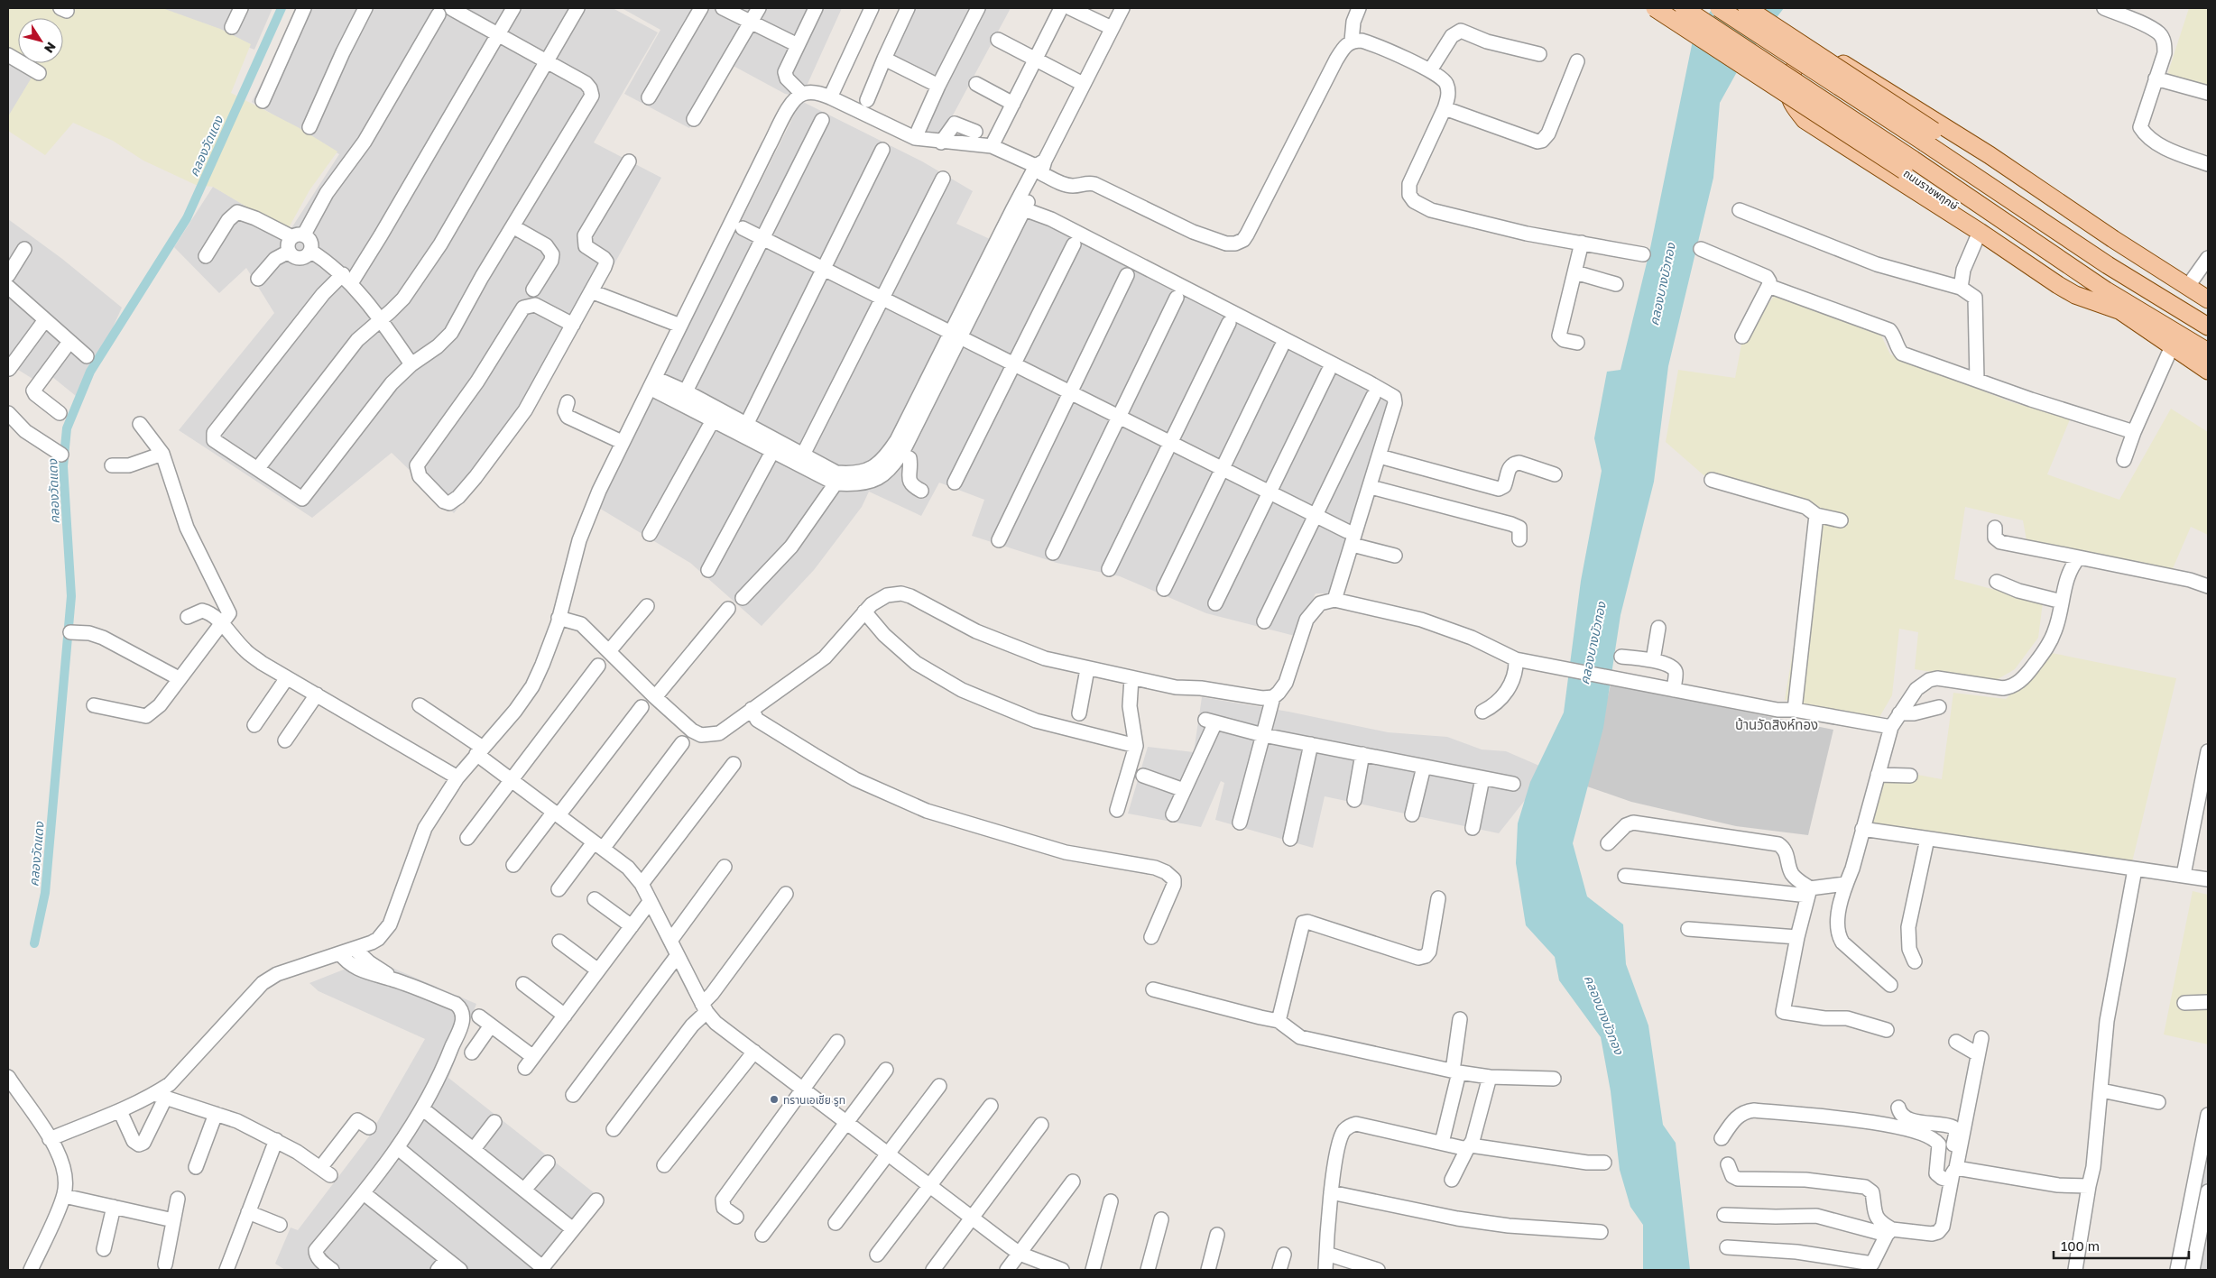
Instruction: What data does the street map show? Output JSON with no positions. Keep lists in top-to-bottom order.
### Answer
{
  "streets": {
    "main road": ["ถนนราชพฤกษ์"]
  },
  "districts": ["บ้านวัดสิงห์ทอง"],
  "water": ["คลองวัดแดง", "คลองบางบัวทอง"],
  "places": ["ทรานเอเชีย รูท"],
  "scale_bar": "100 m",
  "north": "bottom right"
}
